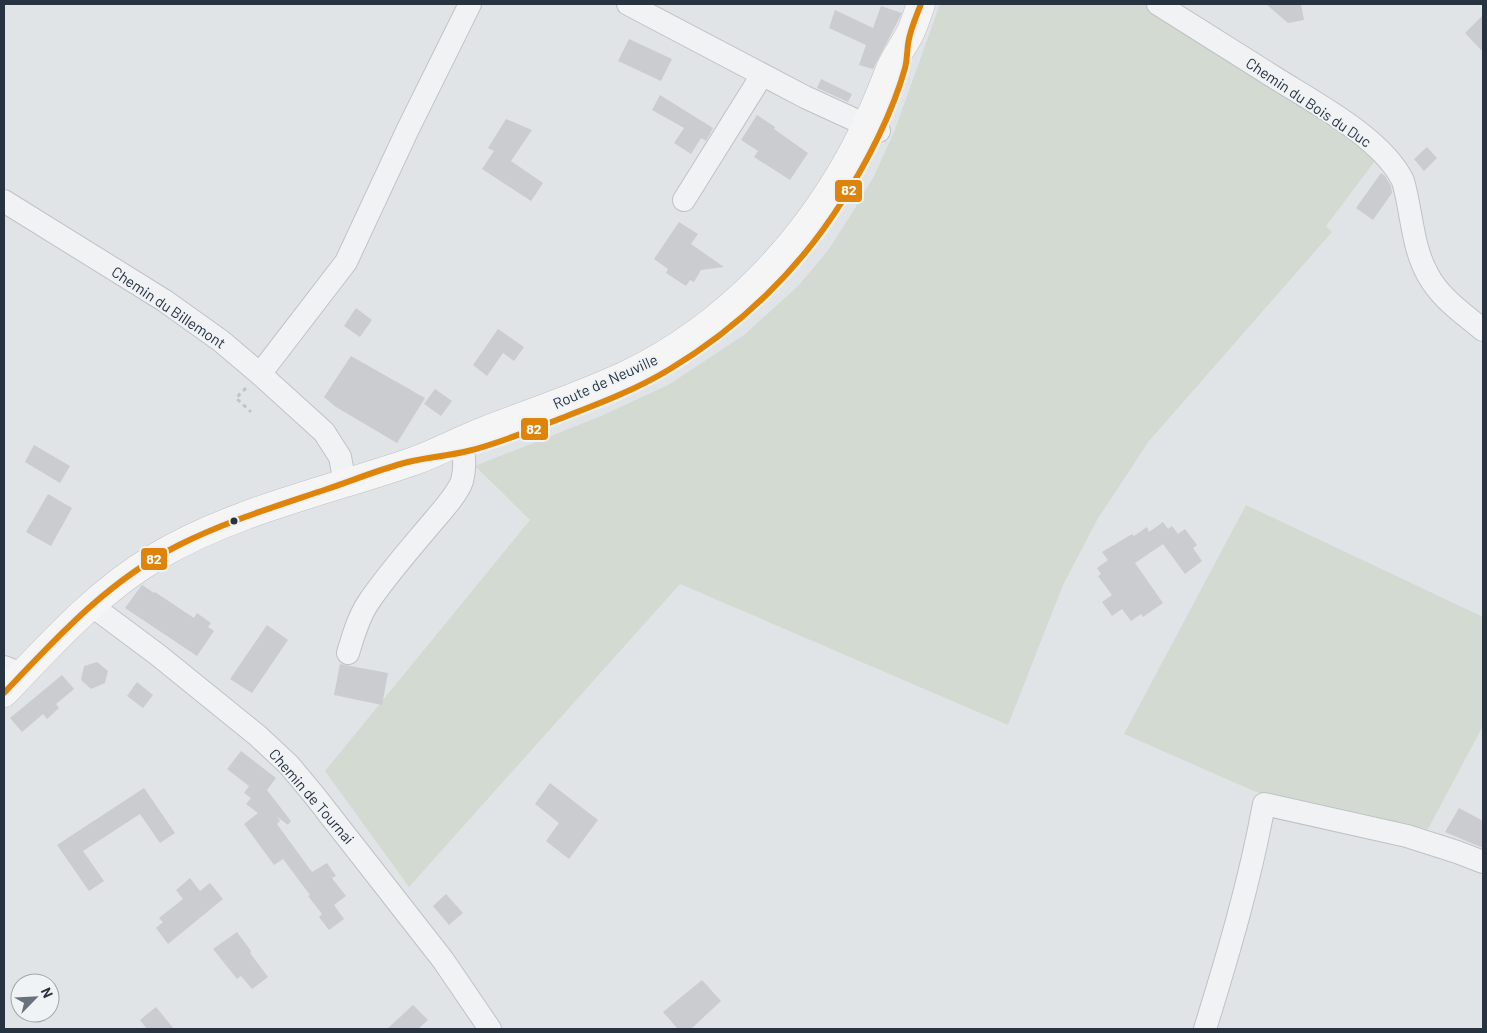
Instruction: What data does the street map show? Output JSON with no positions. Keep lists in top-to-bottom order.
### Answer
{
  "streets": {
    "main road": ["Route de Neuville"],
    "street": ["Chemin du Bois du Duc", "Chemin du Billemont", "Chemin de Tournai"]
  },
  "crossings": [
    ["Chemin du Billemont", "Route de Neuville"],
    ["Route de Neuville", "Chemin de Tournai"]
  ],
  "lines": ["transit line 82"],
  "north": "top right"
}
